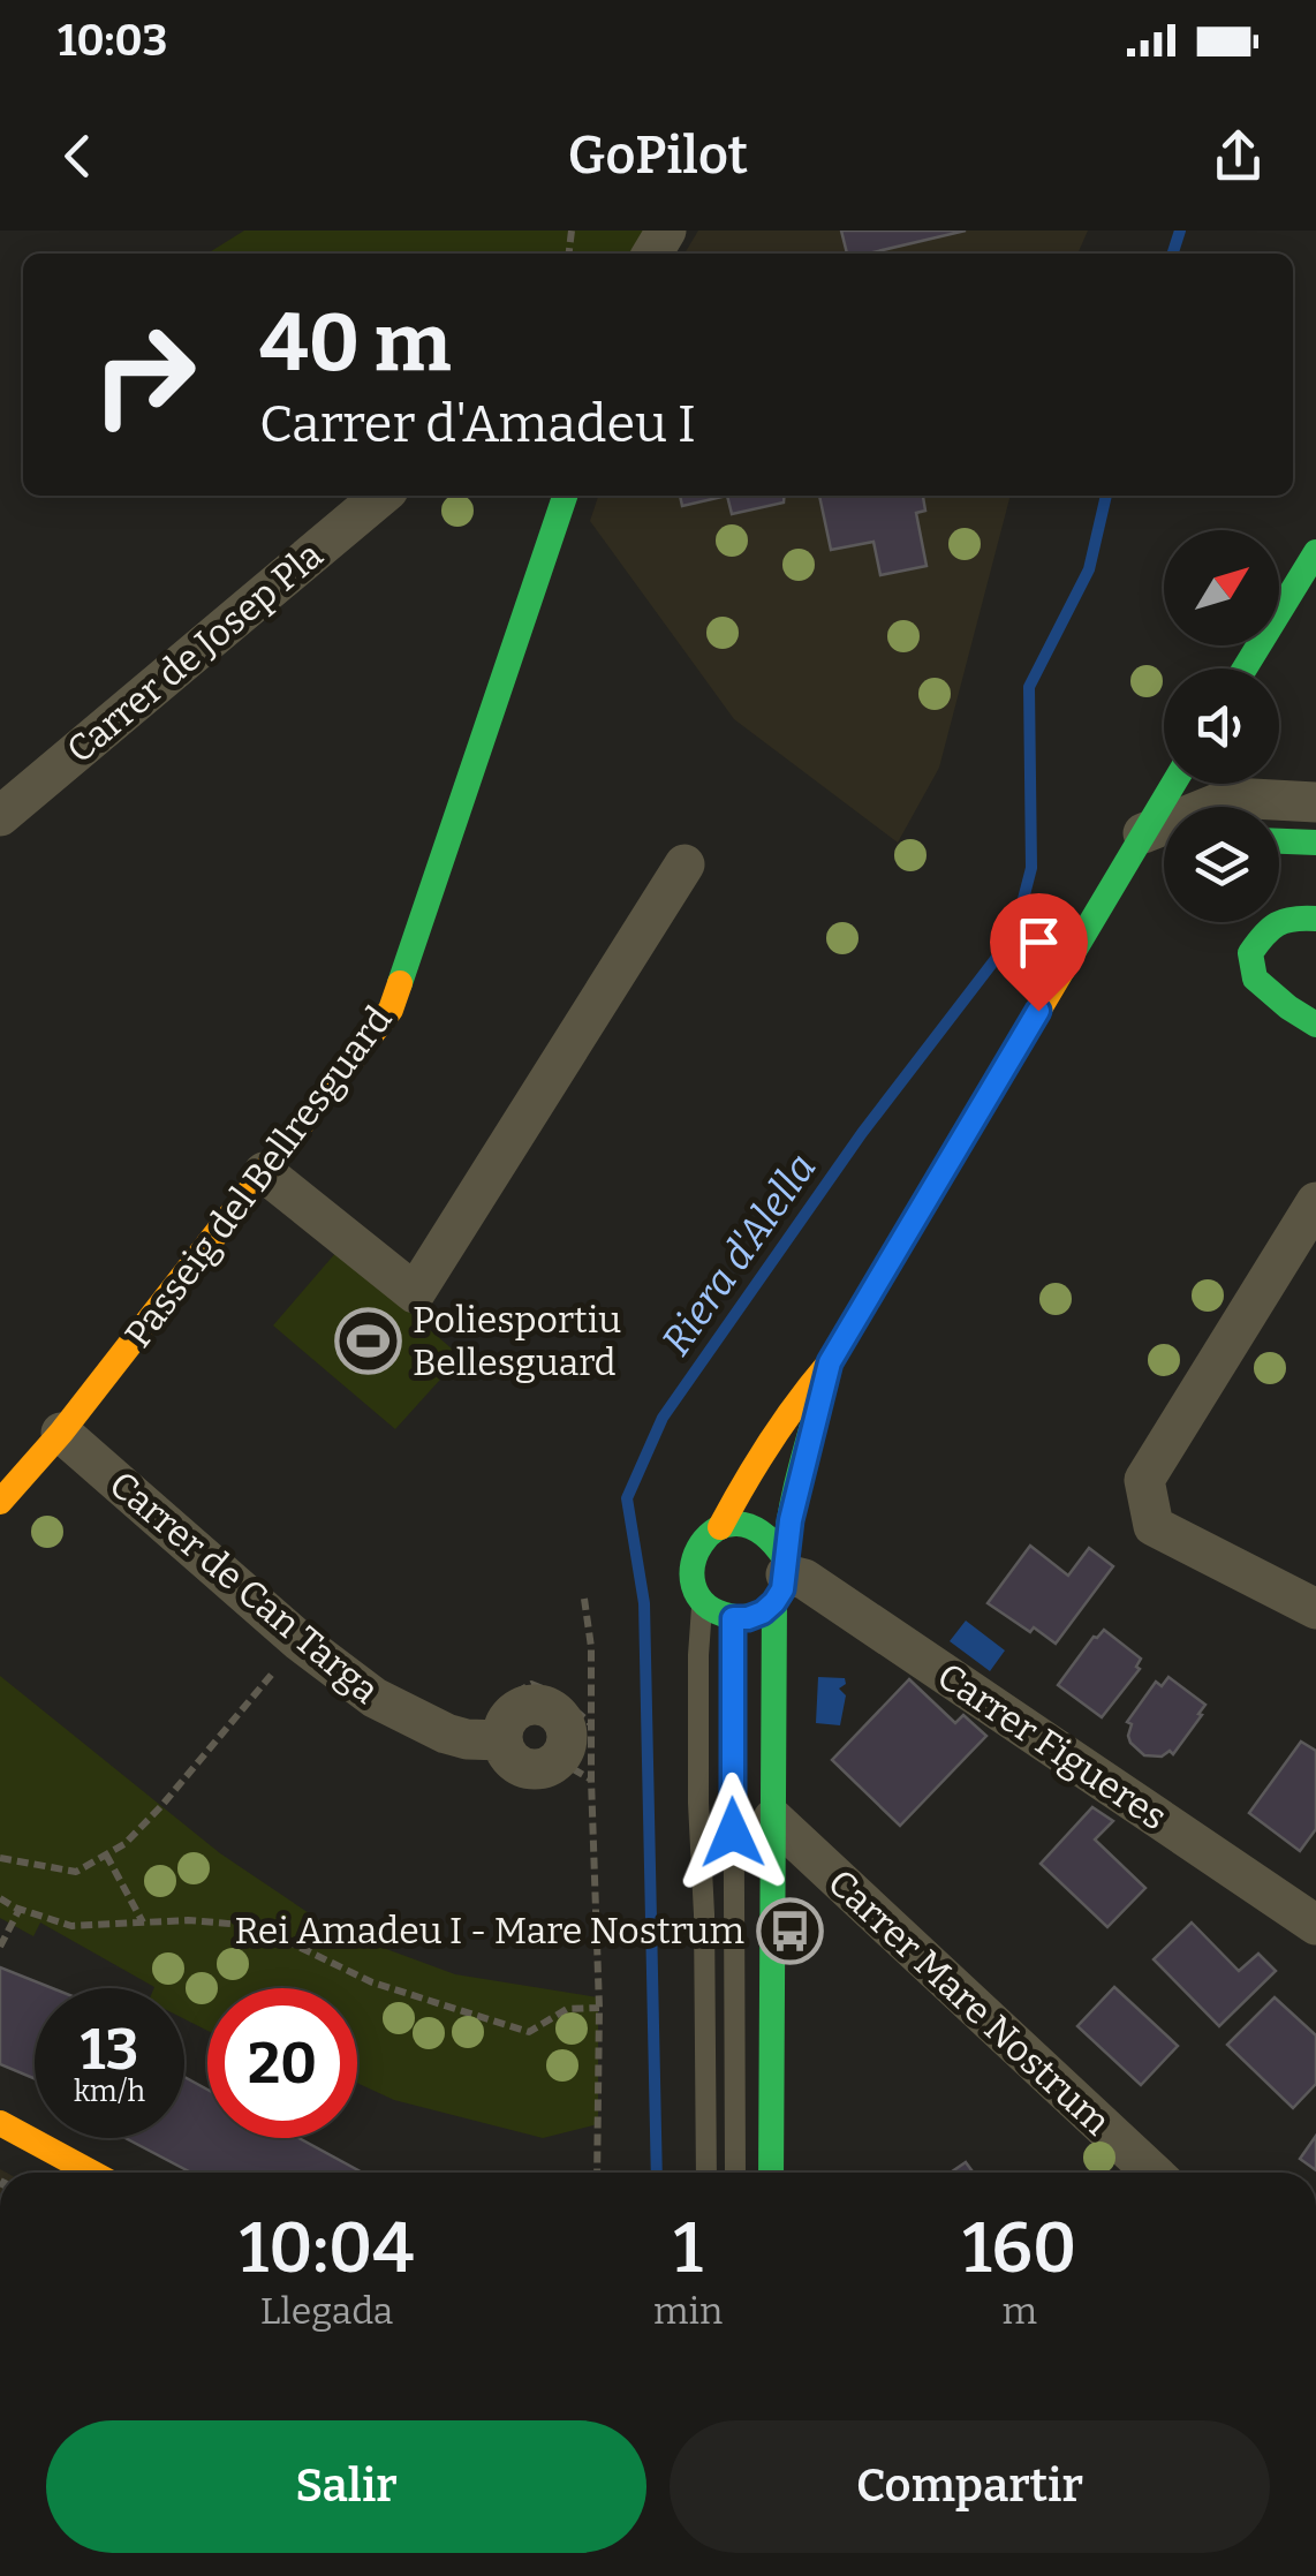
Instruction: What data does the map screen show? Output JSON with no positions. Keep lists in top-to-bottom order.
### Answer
{
  "streets": {
    "street": [
      "Carrer de Josep Pla",
      "Passeig del Bellresguard",
      "Carrer de Can Targa",
      "Carrer Figueres",
      "Carrer Mare Nostrum"
    ]
  },
  "crossings": [
    ["Passeig del Bellresguard", "Carrer de Can Targa"]
  ],
  "water": ["Riera d'Alella"],
  "places": {
    "sports": ["Poliesportiu Bellesguard"],
    "bus stop": ["Rei Amadeu I - Mare Nostrum"]
  },
  "north": "top right",
  "page": {
    "status": "10:03",
    "header": "GoPilot",
    "turn": ["40 m", "Carrer d'Amadeu I"],
    "speed": "13 km/h",
    "limit": "20",
    "eta": [
      "10:04",
      "Llegada",
      "1",
      "min",
      "160",
      "m"
    ],
    "buttons": ["Salir", "Compartir"]
  }
}
